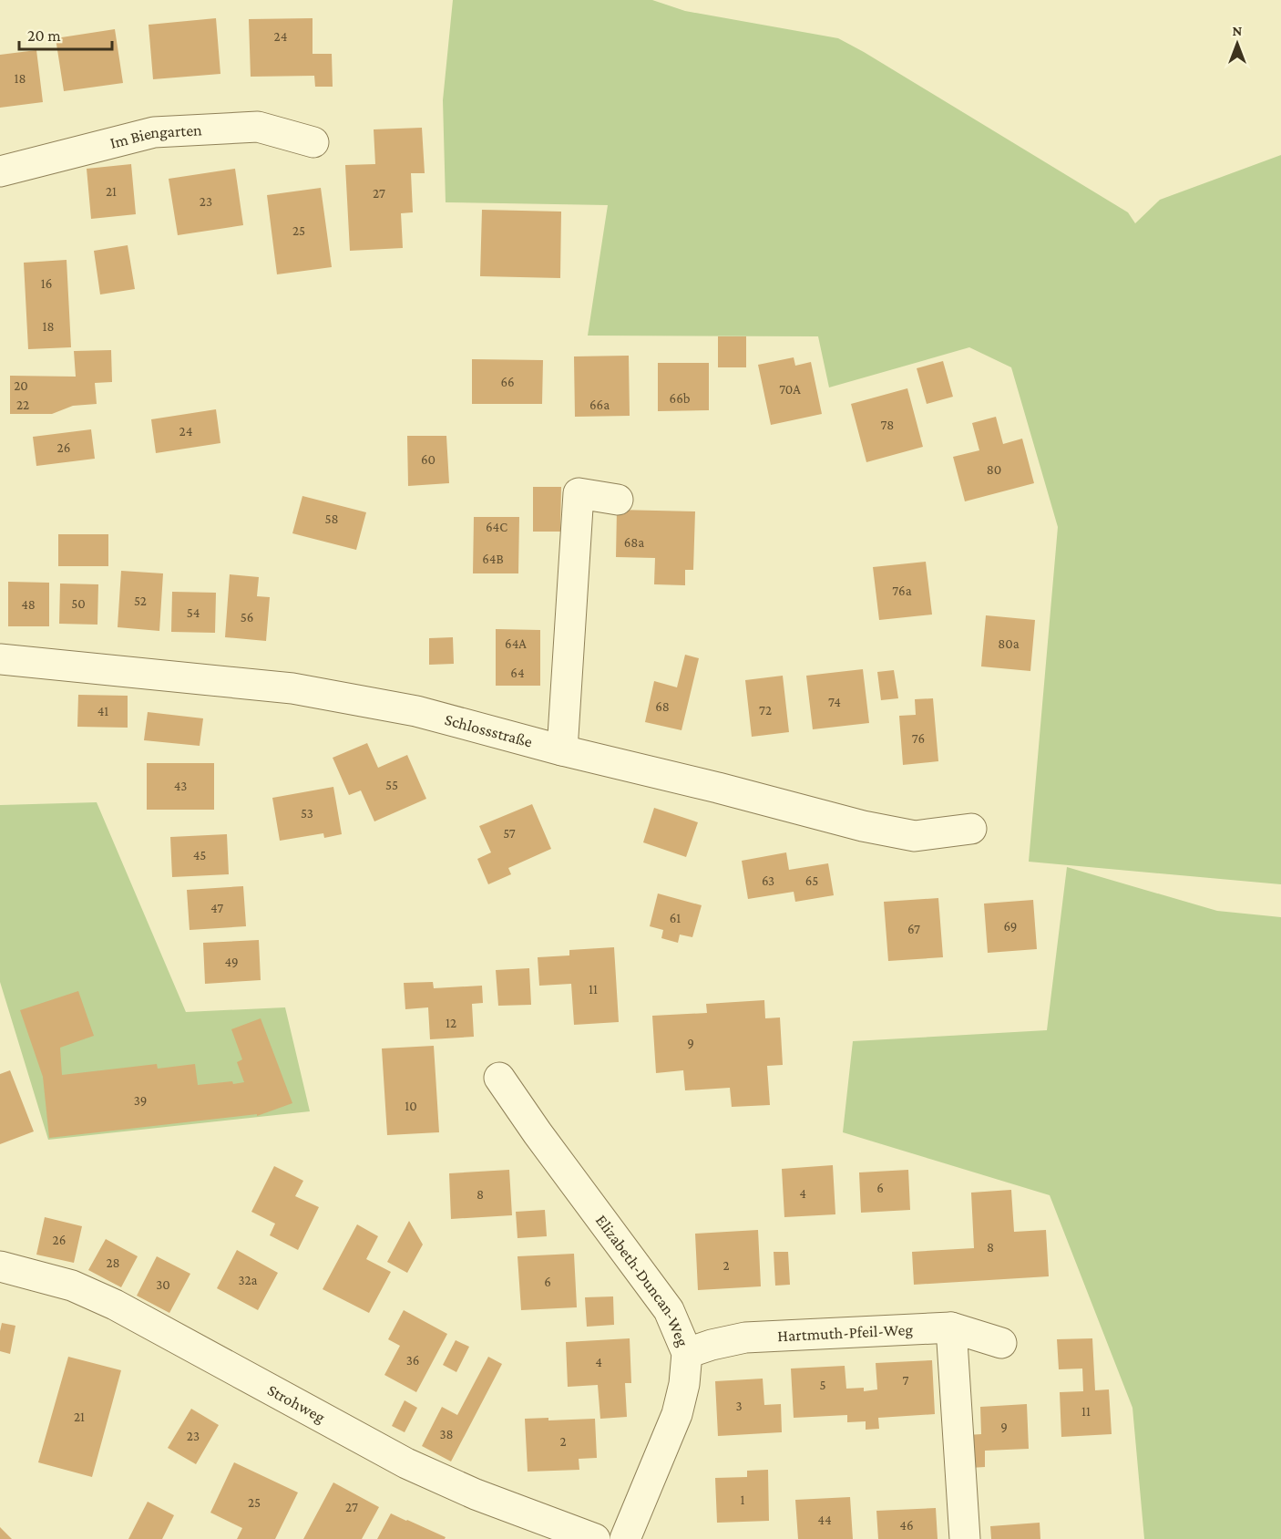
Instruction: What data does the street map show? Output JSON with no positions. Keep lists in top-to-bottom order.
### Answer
{
  "streets": {
    "street": [
      "Im Biengarten",
      "Schlossstraße",
      "Elizabeth-Duncan-Weg",
      "Hartmuth-Pfeil-Weg",
      "Strohweg"
    ]
  },
  "crossings": [
    ["Elizabeth-Duncan-Weg", "Hartmuth-Pfeil-Weg"]
  ],
  "house_numbers": [
    "24",
    "18",
    "21",
    "27",
    "23",
    "25",
    "16",
    "18",
    "66",
    "20",
    "70A",
    "66b",
    "22",
    "66a",
    "78",
    "24",
    "26",
    "60",
    "80",
    "58",
    "64C",
    "68a",
    "64B",
    "76a",
    "52",
    "50",
    "48",
    "54",
    "56",
    "64A",
    "80a",
    "64",
    "74",
    "68",
    "72",
    "41",
    "76",
    "55",
    "43",
    "53",
    "57",
    "45",
    "63",
    "65",
    "47",
    "61",
    "69",
    "67",
    "49",
    "11",
    "12",
    "9",
    "39",
    "10",
    "6",
    "4",
    "8",
    "26",
    "8",
    "28",
    "2",
    "32a",
    "6",
    "30",
    "36",
    "4",
    "7",
    "5",
    "3",
    "11",
    "21",
    "9",
    "38",
    "23",
    "2",
    "1",
    "25",
    "27",
    "44",
    "46"
  ],
  "scale_bar": "20 m",
  "north": "top"
}
